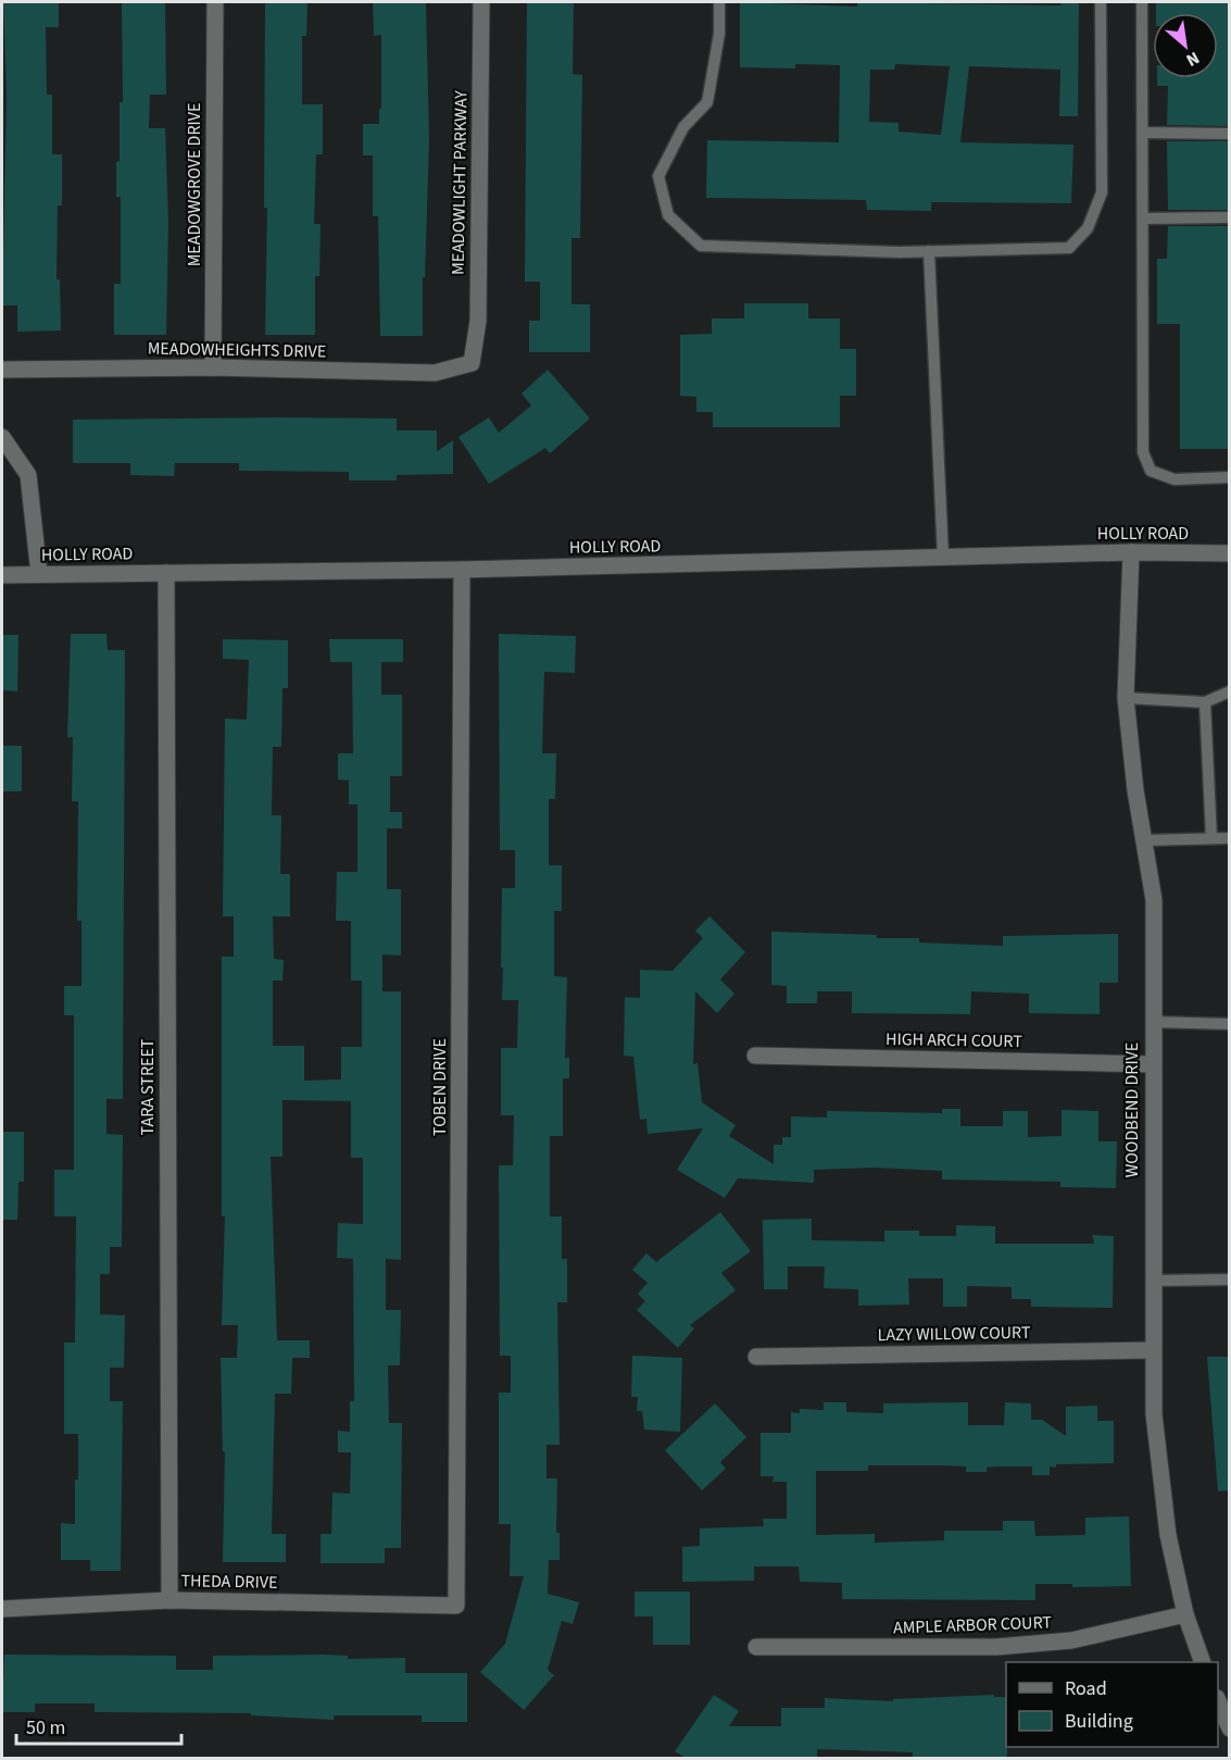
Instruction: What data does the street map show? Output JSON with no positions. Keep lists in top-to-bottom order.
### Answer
{
  "streets": {
    "street": [
      "MEADOWLIGHT PARKWAY",
      "MEADOWGROVE DRIVE",
      "MEADOWHEIGHTS DRIVE",
      "HOLLY ROAD",
      "HIGH ARCH COURT",
      "TARA STREET",
      "TOBEN DRIVE",
      "WOODBEND DRIVE",
      "LAZY WILLOW COURT",
      "THEDA DRIVE",
      "AMPLE ARBOR COURT"
    ]
  },
  "crossings": [
    ["MEADOWLIGHT PARKWAY", "MEADOWHEIGHTS DRIVE"],
    ["MEADOWGROVE DRIVE", "MEADOWHEIGHTS DRIVE"],
    ["HOLLY ROAD", "TARA STREET"],
    ["HOLLY ROAD", "TOBEN DRIVE"],
    ["HOLLY ROAD", "WOODBEND DRIVE"],
    ["HIGH ARCH COURT", "WOODBEND DRIVE"],
    ["TARA STREET", "THEDA DRIVE"],
    ["TOBEN DRIVE", "THEDA DRIVE"],
    ["WOODBEND DRIVE", "LAZY WILLOW COURT"],
    ["WOODBEND DRIVE", "AMPLE ARBOR COURT"]
  ],
  "legend": ["Road", "Building"],
  "scale_bar": "50 m",
  "north": "bottom right"
}
